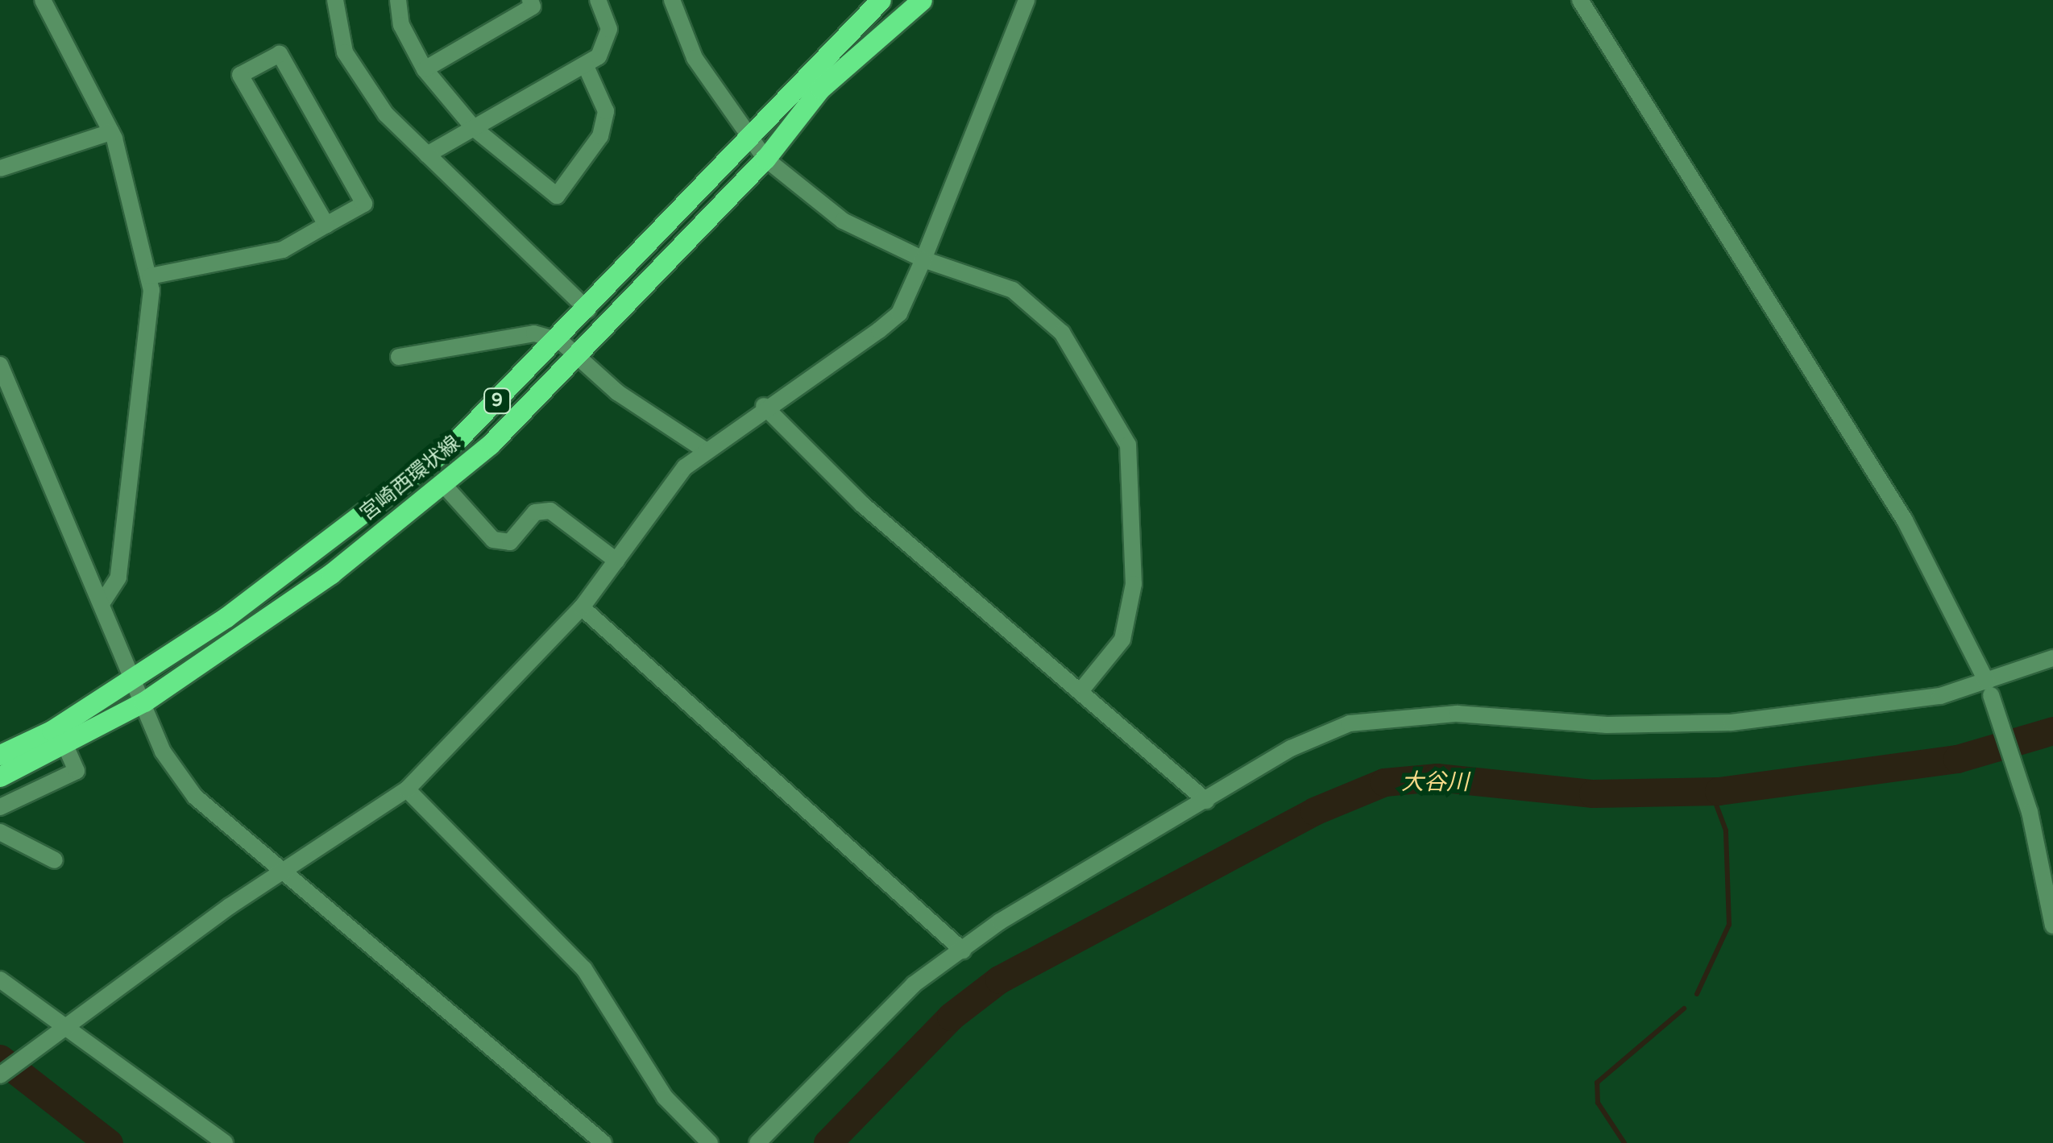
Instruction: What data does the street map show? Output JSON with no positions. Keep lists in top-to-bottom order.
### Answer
{
  "streets": {
    "main road": ["9", "宮崎西環状線"]
  },
  "water": ["大谷川"]
}
